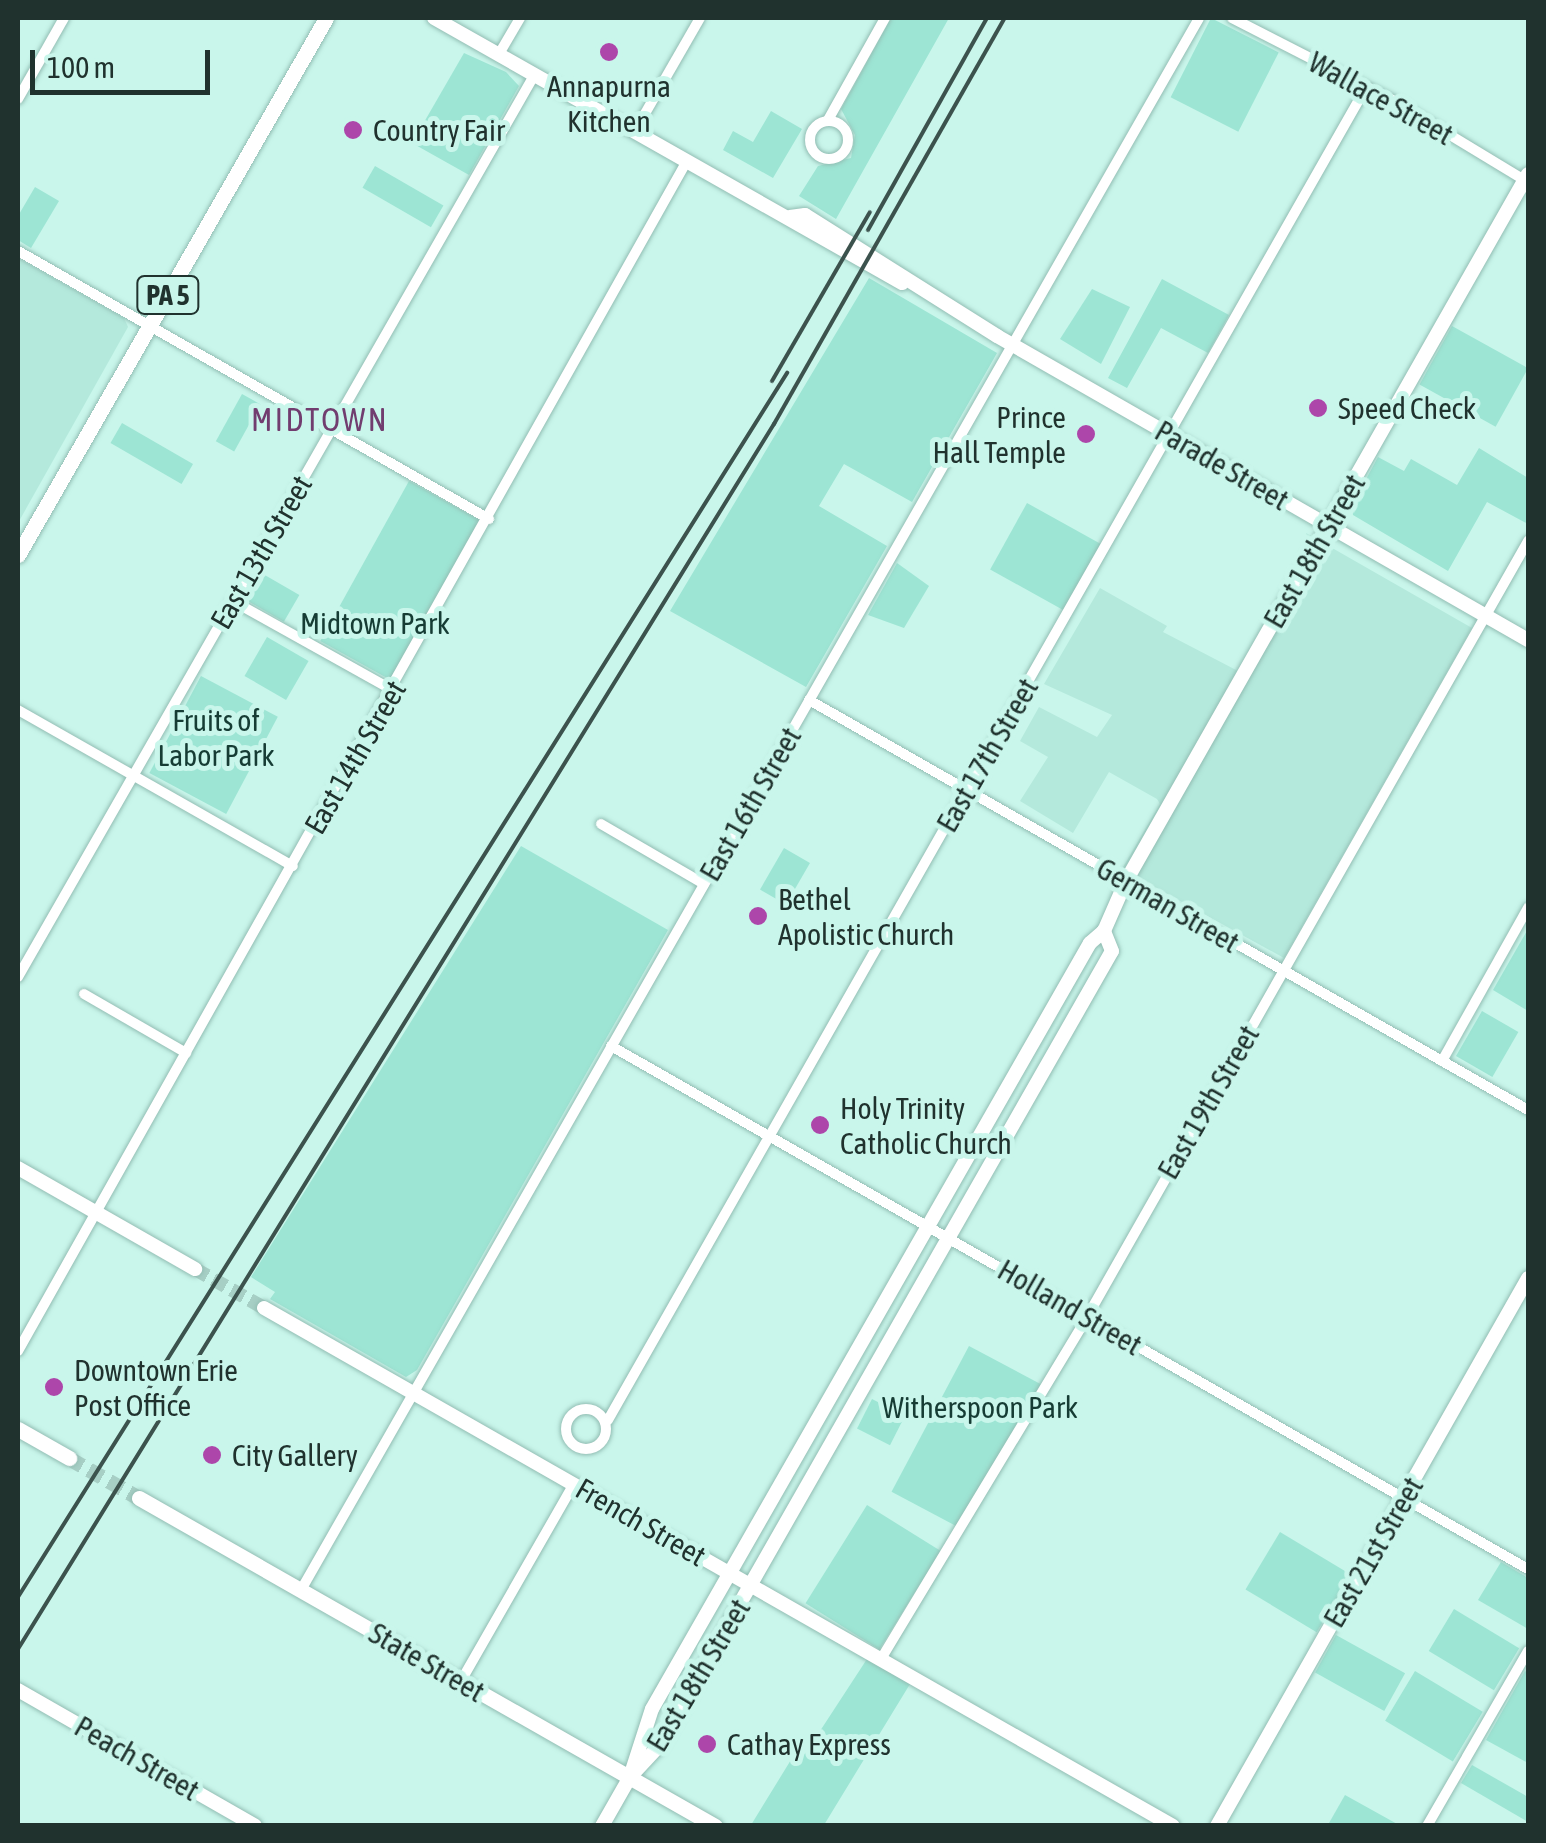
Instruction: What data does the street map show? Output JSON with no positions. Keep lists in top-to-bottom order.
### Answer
{
  "streets": {
    "main road": [
      "PA 5",
      "Parade Street",
      "East 18th Street",
      "French Street",
      "East 21st Street",
      "State Street",
      "Peach Street"
    ],
    "street": [
      "Wallace Street",
      "East 13th Street",
      "East 17th Street",
      "East 14th Street",
      "East 16th Street",
      "German Street",
      "East 19th Street",
      "Holland Street"
    ]
  },
  "crossings": [
    ["Wallace Street", "East 18th Street"],
    ["Wallace Street", "East 17th Street"],
    ["Parade Street", "East 18th Street"],
    ["Parade Street", "East 13th Street"],
    ["Parade Street", "East 17th Street"],
    ["Parade Street", "East 14th Street"],
    ["Parade Street", "East 16th Street"],
    ["Parade Street", "East 19th Street"],
    ["East 18th Street", "German Street"],
    ["East 18th Street", "Holland Street"],
    ["East 18th Street", "French Street"],
    ["East 18th Street", "State Street"],
    ["East 17th Street", "German Street"],
    ["East 17th Street", "Holland Street"],
    ["East 16th Street", "German Street"],
    ["East 16th Street", "Holland Street"],
    ["East 16th Street", "French Street"],
    ["East 16th Street", "State Street"],
    ["German Street", "East 19th Street"],
    ["East 19th Street", "Holland Street"],
    ["East 19th Street", "French Street"],
    ["Holland Street", "East 21st Street"]
  ],
  "districts": ["MIDTOWN"],
  "parks": ["Midtown Park", "Fruits of Labor Park", "Witherspoon Park"],
  "places": [
    "Annapurna Kitchen",
    "Country Fair",
    "Speed Check",
    "Prince Hall Temple",
    "Bethel Apolistic Church",
    "Holy Trinity Catholic Church",
    "Downtown Erie Post Office",
    "City Gallery",
    "Cathay Express"
  ],
  "scale_bar": "100 m"
}
